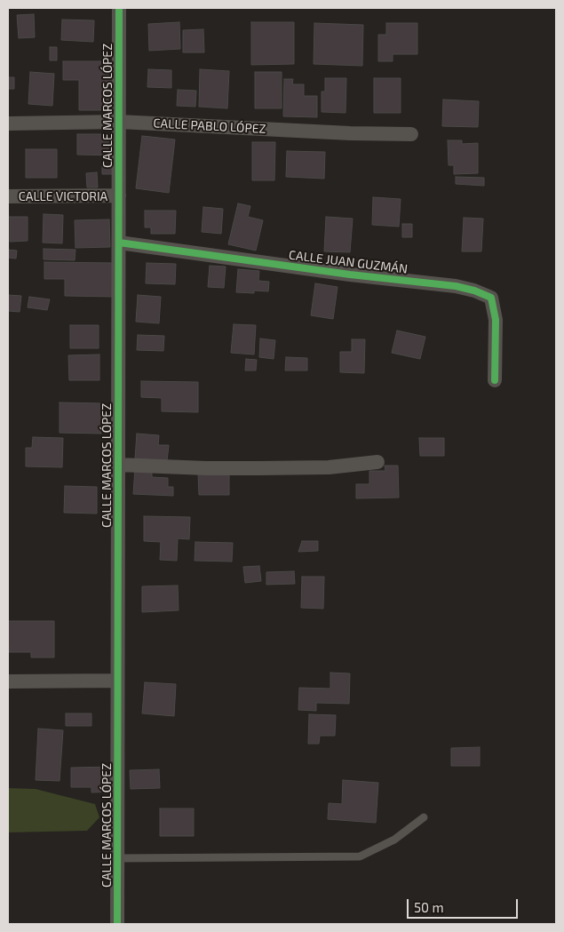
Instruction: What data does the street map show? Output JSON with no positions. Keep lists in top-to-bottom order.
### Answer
{
  "streets": {
    "street": [
      "CALLE MARCOS LÓPEZ",
      "CALLE PABLO LÓPEZ",
      "CALLE VICTORIA",
      "CALLE JUAN GUZMÁN"
    ]
  },
  "crossings": [
    ["CALLE MARCOS LÓPEZ", "CALLE PABLO LÓPEZ"],
    ["CALLE MARCOS LÓPEZ", "CALLE VICTORIA"],
    ["CALLE MARCOS LÓPEZ", "CALLE JUAN GUZMÁN"]
  ],
  "scale_bar": "50 m"
}
